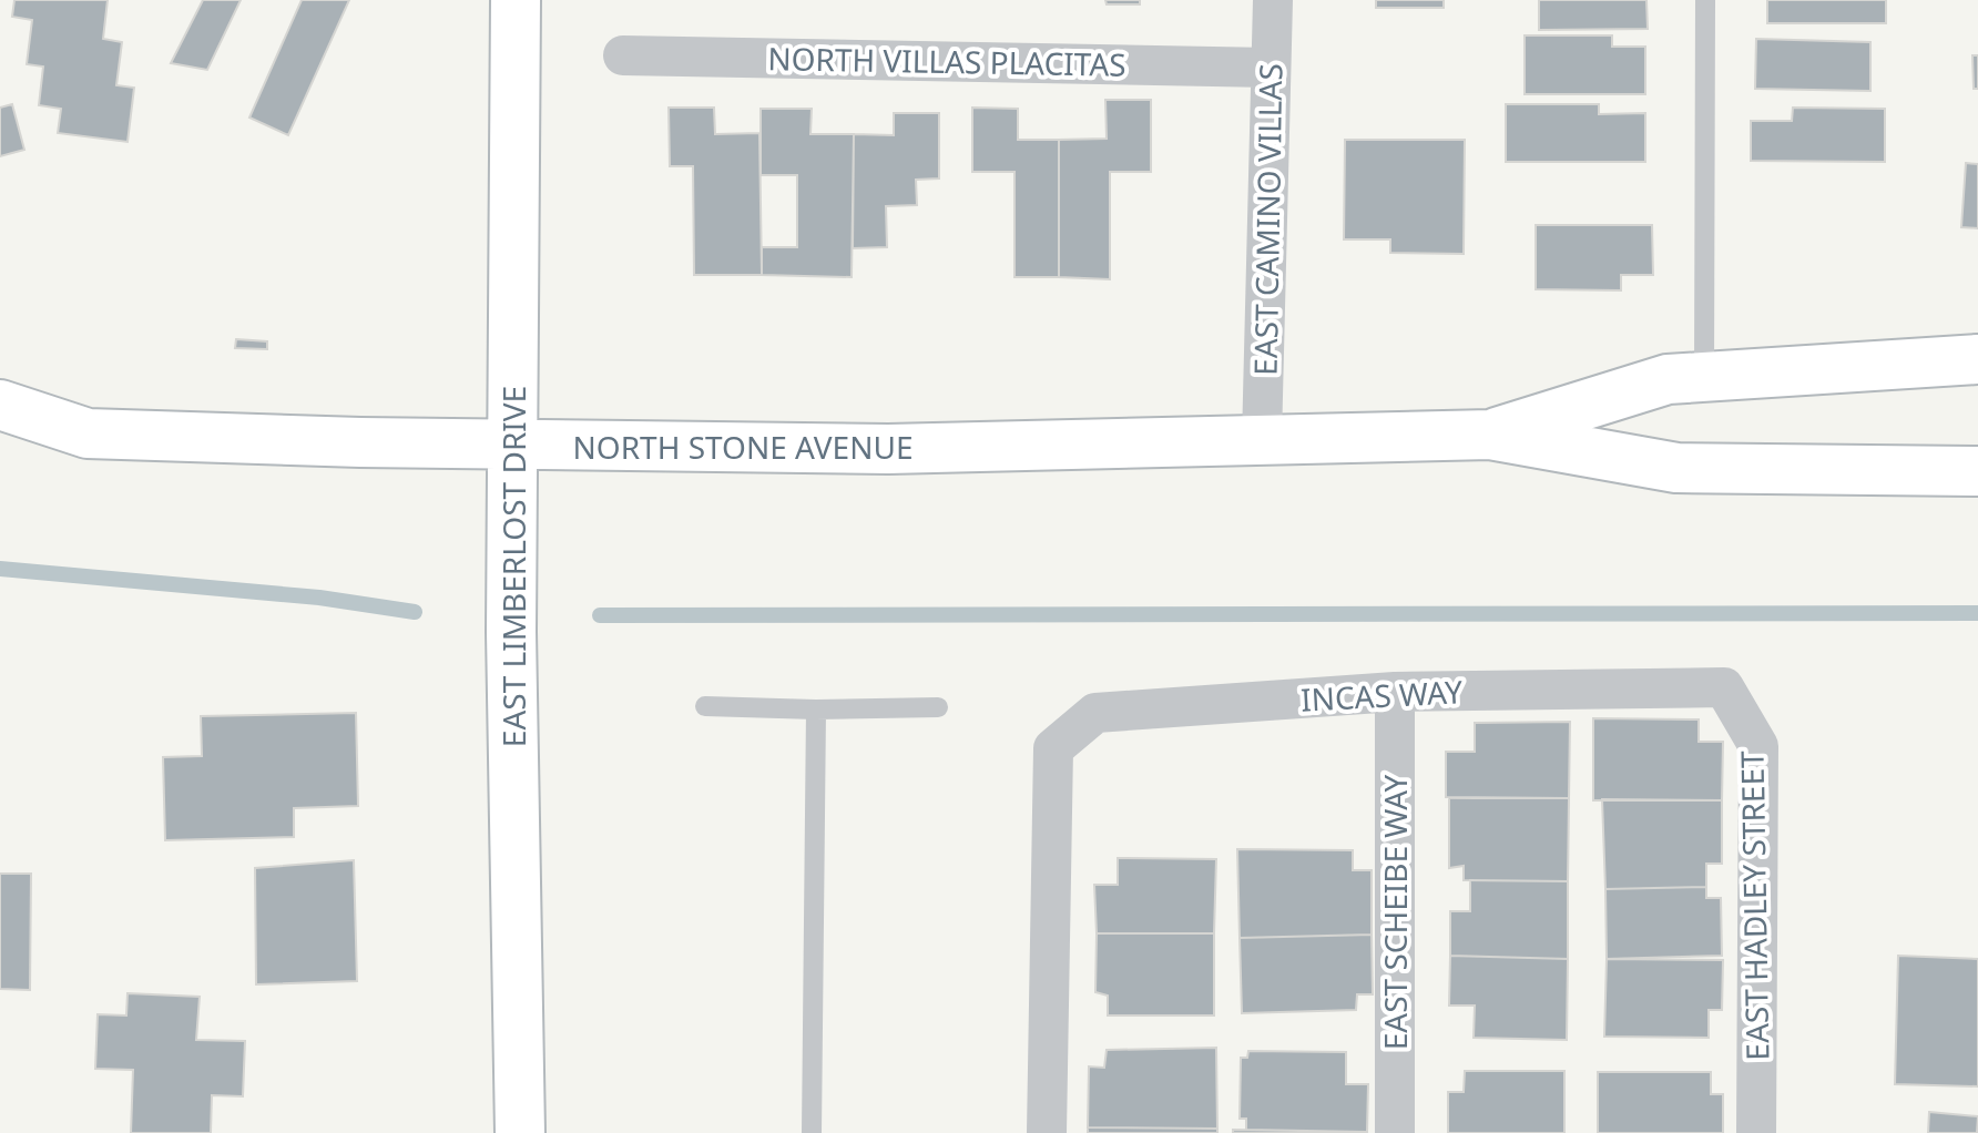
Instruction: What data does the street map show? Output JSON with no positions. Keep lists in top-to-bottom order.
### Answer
{
  "streets": {
    "main road": ["NORTH STONE AVENUE", "EAST LIMBERLOST DRIVE"],
    "street": [
      "NORTH VILLAS PLACITAS",
      "EAST CAMINO VILLAS",
      "INCAS WAY",
      "EAST HADLEY STREET",
      "EAST SCHEIBE WAY"
    ]
  },
  "crossings": [
    ["NORTH VILLAS PLACITAS", "EAST CAMINO VILLAS"],
    ["EAST CAMINO VILLAS", "NORTH STONE AVENUE"],
    ["NORTH STONE AVENUE", "EAST LIMBERLOST DRIVE"],
    ["INCAS WAY", "EAST HADLEY STREET"],
    ["INCAS WAY", "EAST SCHEIBE WAY"]
  ]
}
